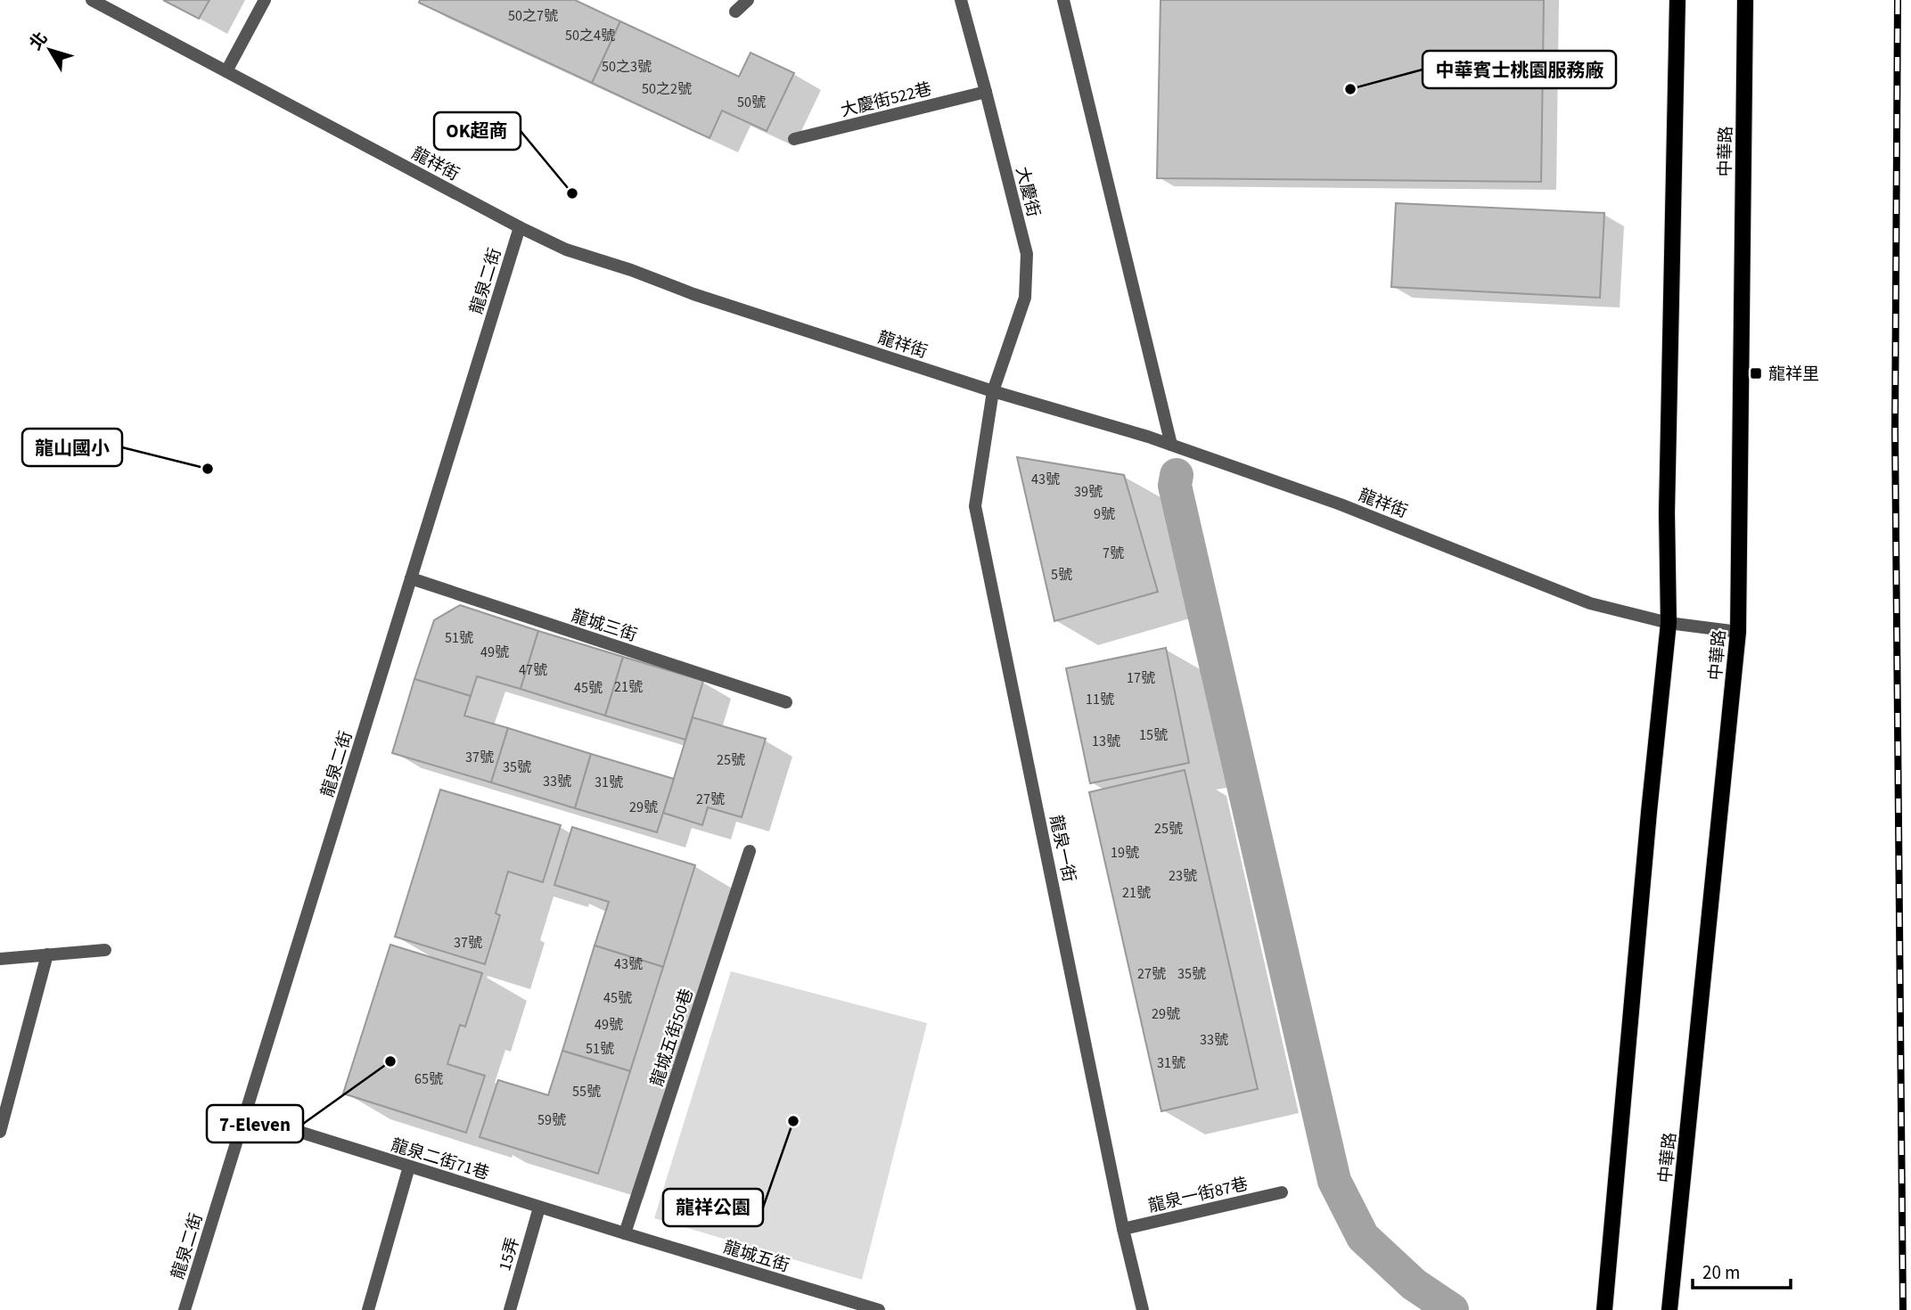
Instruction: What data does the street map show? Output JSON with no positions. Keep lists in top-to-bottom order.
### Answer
{
  "streets": {
    "main road": ["中華路"],
    "street": [
      "大慶街522巷",
      "龍祥街",
      "大慶街",
      "龍泉二街",
      "龍城三街",
      "龍泉一街",
      "龍城五街50巷",
      "龍泉二街71巷",
      "龍泉一街87巷",
      "15弄",
      "龍城五街"
    ]
  },
  "crossings": [
    ["大慶街522巷", "大慶街"],
    ["中華路", "龍祥街"],
    ["龍祥街", "大慶街"],
    ["龍祥街", "龍泉二街"],
    ["龍祥街", "龍泉一街"],
    ["大慶街", "龍泉一街"],
    ["龍泉二街", "龍城三街"],
    ["龍泉二街", "龍泉二街71巷"],
    ["龍泉一街", "龍泉一街87巷"],
    ["龍城五街50巷", "龍泉二街71巷"],
    ["龍城五街50巷", "龍城五街"],
    ["龍泉二街71巷", "15弄"],
    ["龍泉二街71巷", "龍城五街"]
  ],
  "places": {
    "other": [
      "中華賓士桃園服務廠",
      "OK超商",
      "龍山國小",
      "7-Eleven",
      "龍祥公園"
    ],
    "transit": ["龍祥里"]
  },
  "house_numbers": [
    "50之7號",
    "50之4號",
    "50之3號",
    "50之2號",
    "50號",
    "43號",
    "39號",
    "9號",
    "7號",
    "5號",
    "51號",
    "49號",
    "47號",
    "17號",
    "21號",
    "45號",
    "11號",
    "15號",
    "13號",
    "37號",
    "25號",
    "35號",
    "33號",
    "31號",
    "27號",
    "29號",
    "25號",
    "19號",
    "23號",
    "21號",
    "37號",
    "43號",
    "27號",
    "35號",
    "45號",
    "29號",
    "49號",
    "33號",
    "51號",
    "31號",
    "65號",
    "55號",
    "59號"
  ],
  "scale_bar": "20 m",
  "north": "top left"
}
